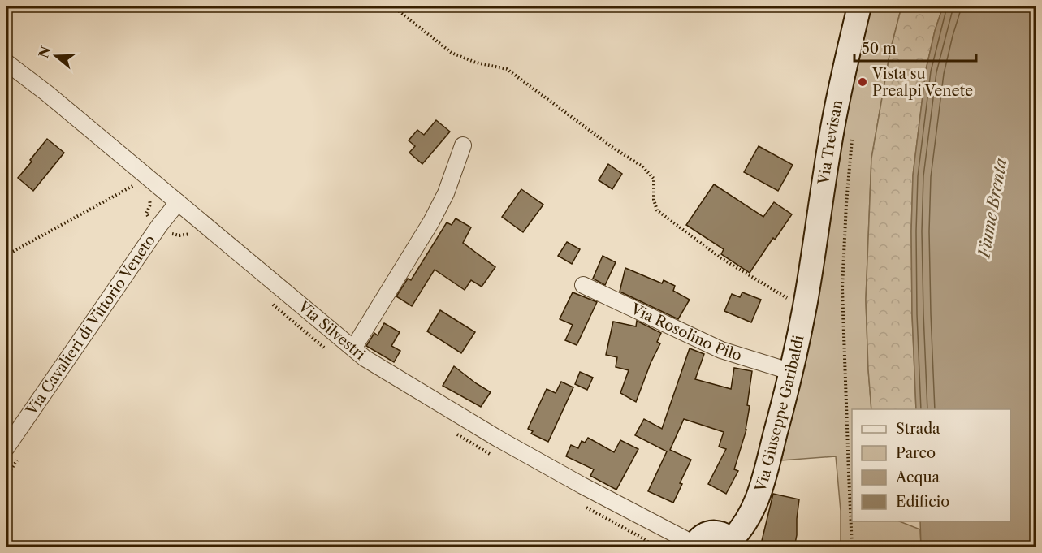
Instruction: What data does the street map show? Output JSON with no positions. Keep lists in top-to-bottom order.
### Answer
{
  "streets": {
    "main road": ["Via Trevisan", "Via Giuseppe Garibaldi"],
    "street": ["Via Cavalieri di Vittorio Veneto", "Via Silvestri", "Via Rosolino Pilo"]
  },
  "crossings": [
    ["Via Trevisan", "Via Giuseppe Garibaldi"],
    ["Via Cavalieri di Vittorio Veneto", "Via Silvestri"],
    ["Via Silvestri", "Via Giuseppe Garibaldi"],
    ["Via Rosolino Pilo", "Via Giuseppe Garibaldi"]
  ],
  "water": ["Fiume Brenta"],
  "places": ["Vista su Prealpi Venete"],
  "legend": [
    "Strada",
    "Parco",
    "Acqua",
    "Edificio"
  ],
  "scale_bar": "50 m",
  "north": "left"
}
